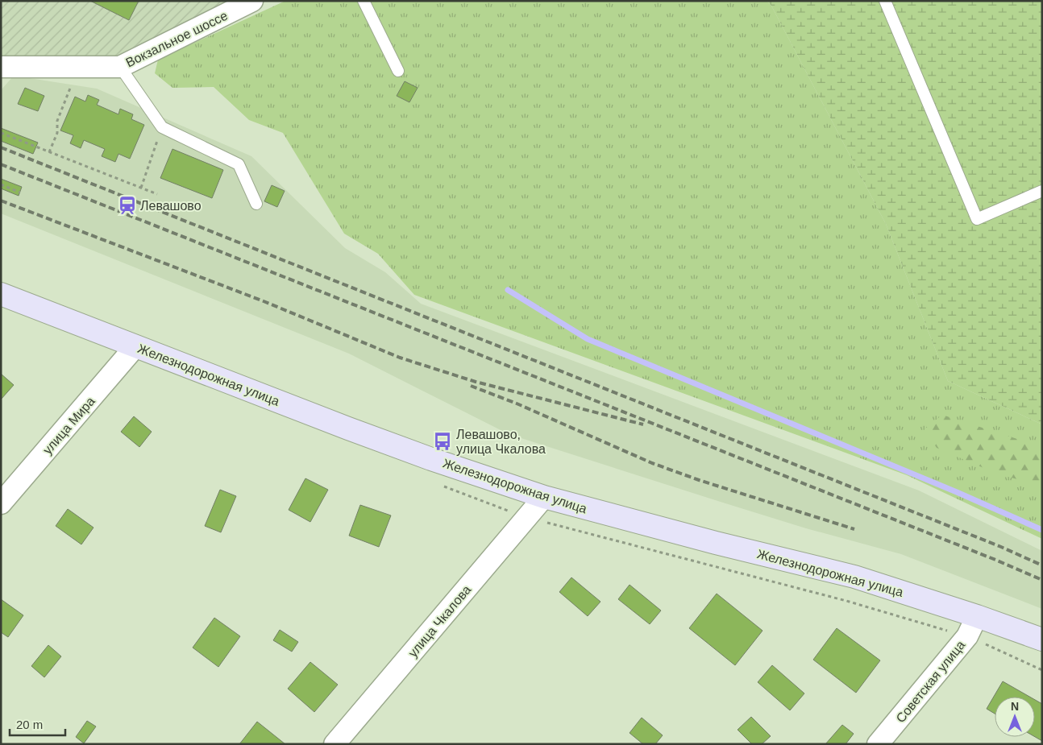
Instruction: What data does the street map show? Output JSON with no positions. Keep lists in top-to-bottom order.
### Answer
{
  "streets": {
    "street": [
      "Вокзальное шоссе",
      "Железнодорожная улица",
      "улица Мира",
      "улица Чкалова",
      "Советская улица"
    ]
  },
  "crossings": [
    ["Железнодорожная улица", "улица Мира"],
    ["Железнодорожная улица", "улица Чкалова"],
    ["Железнодорожная улица", "Советская улица"]
  ],
  "places": {
    "station": ["Левашово"],
    "bus stop": ["Левашово, улица Чкалова"]
  },
  "scale_bar": "20 m",
  "north": "top"
}
